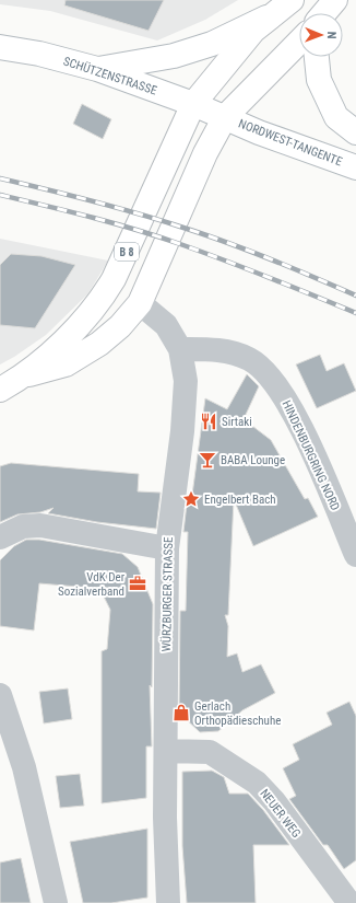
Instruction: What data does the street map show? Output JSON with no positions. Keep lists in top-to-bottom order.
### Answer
{
  "streets": {
    "main road": ["SCHÜTZENSTRASSE", "NORDWEST-TANGENTE", "B 8"],
    "street": ["HINDENBURGRING NORD", "WÜRZBURGER STRASSE", "NEUER WEG"]
  },
  "crossings": [
    ["SCHÜTZENSTRASSE", "NORDWEST-TANGENTE"],
    ["SCHÜTZENSTRASSE", "B 8"],
    ["NORDWEST-TANGENTE", "B 8"],
    ["B 8", "WÜRZBURGER STRASSE"],
    ["HINDENBURGRING NORD", "WÜRZBURGER STRASSE"],
    ["WÜRZBURGER STRASSE", "NEUER WEG"]
  ],
  "places": {
    "restaurant": ["Sirtaki"],
    "bar": ["BABA Lounge"],
    "place": ["Engelbert Bach"],
    "office": ["VdK Der Sozialverband"],
    "shop": ["Gerlach Orthopädieschuhe"]
  },
  "north": "right"
}
